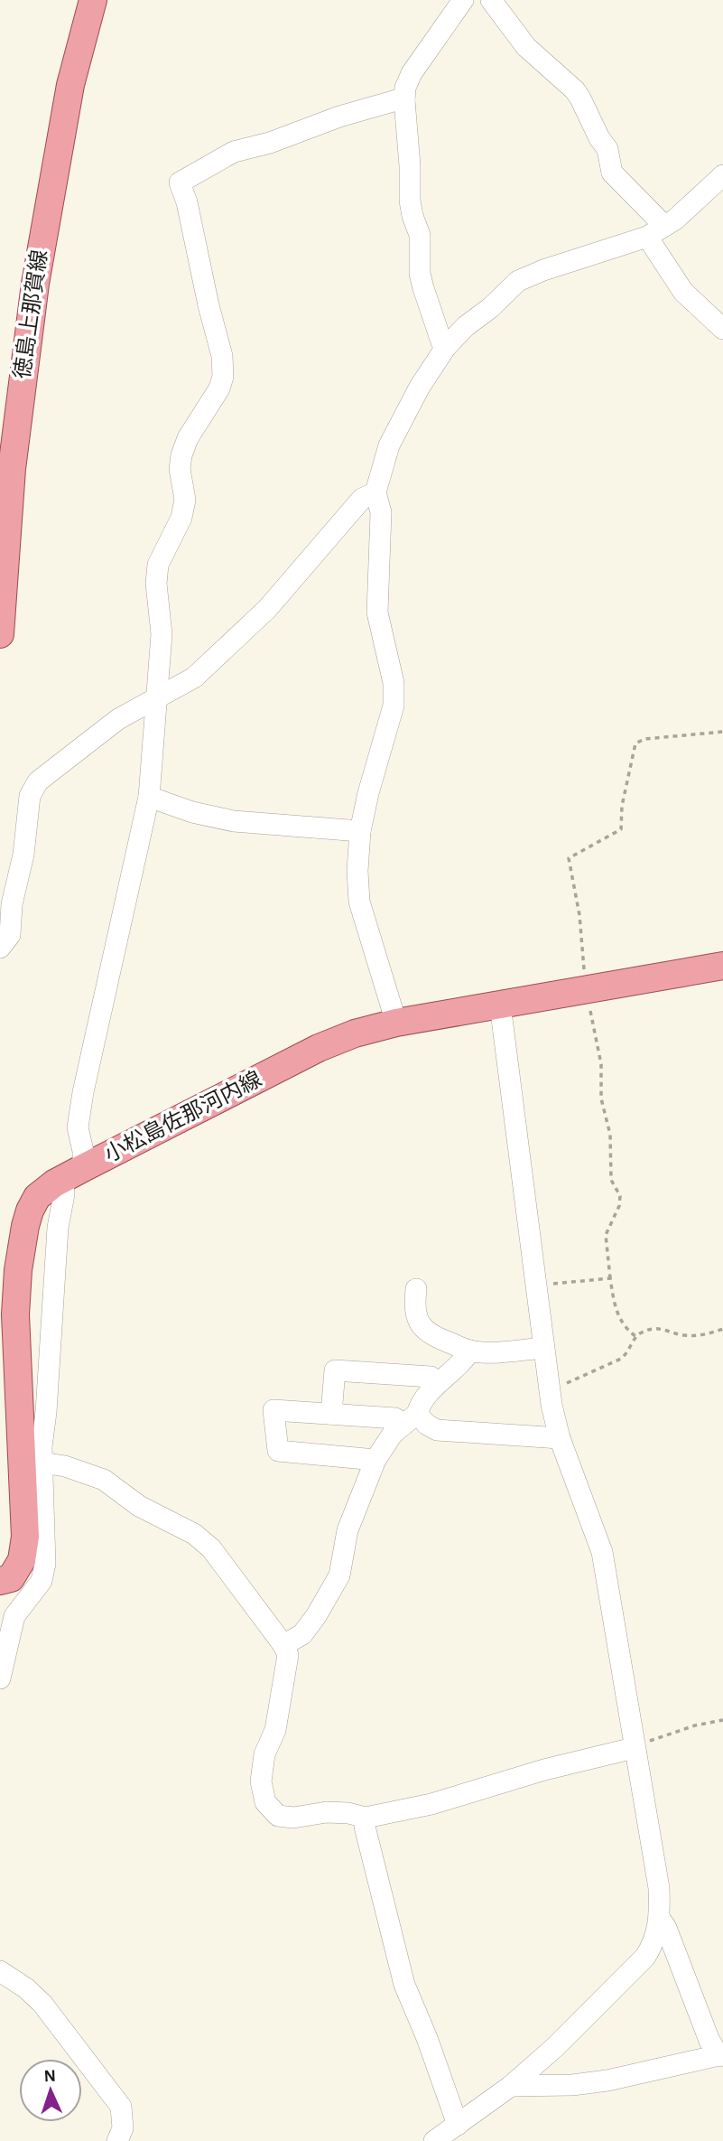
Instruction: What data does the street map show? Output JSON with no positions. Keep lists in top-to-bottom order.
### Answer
{
  "streets": {
    "main road": ["徳島上那賀線", "小松島佐那河内線"]
  },
  "north": "top"
}
